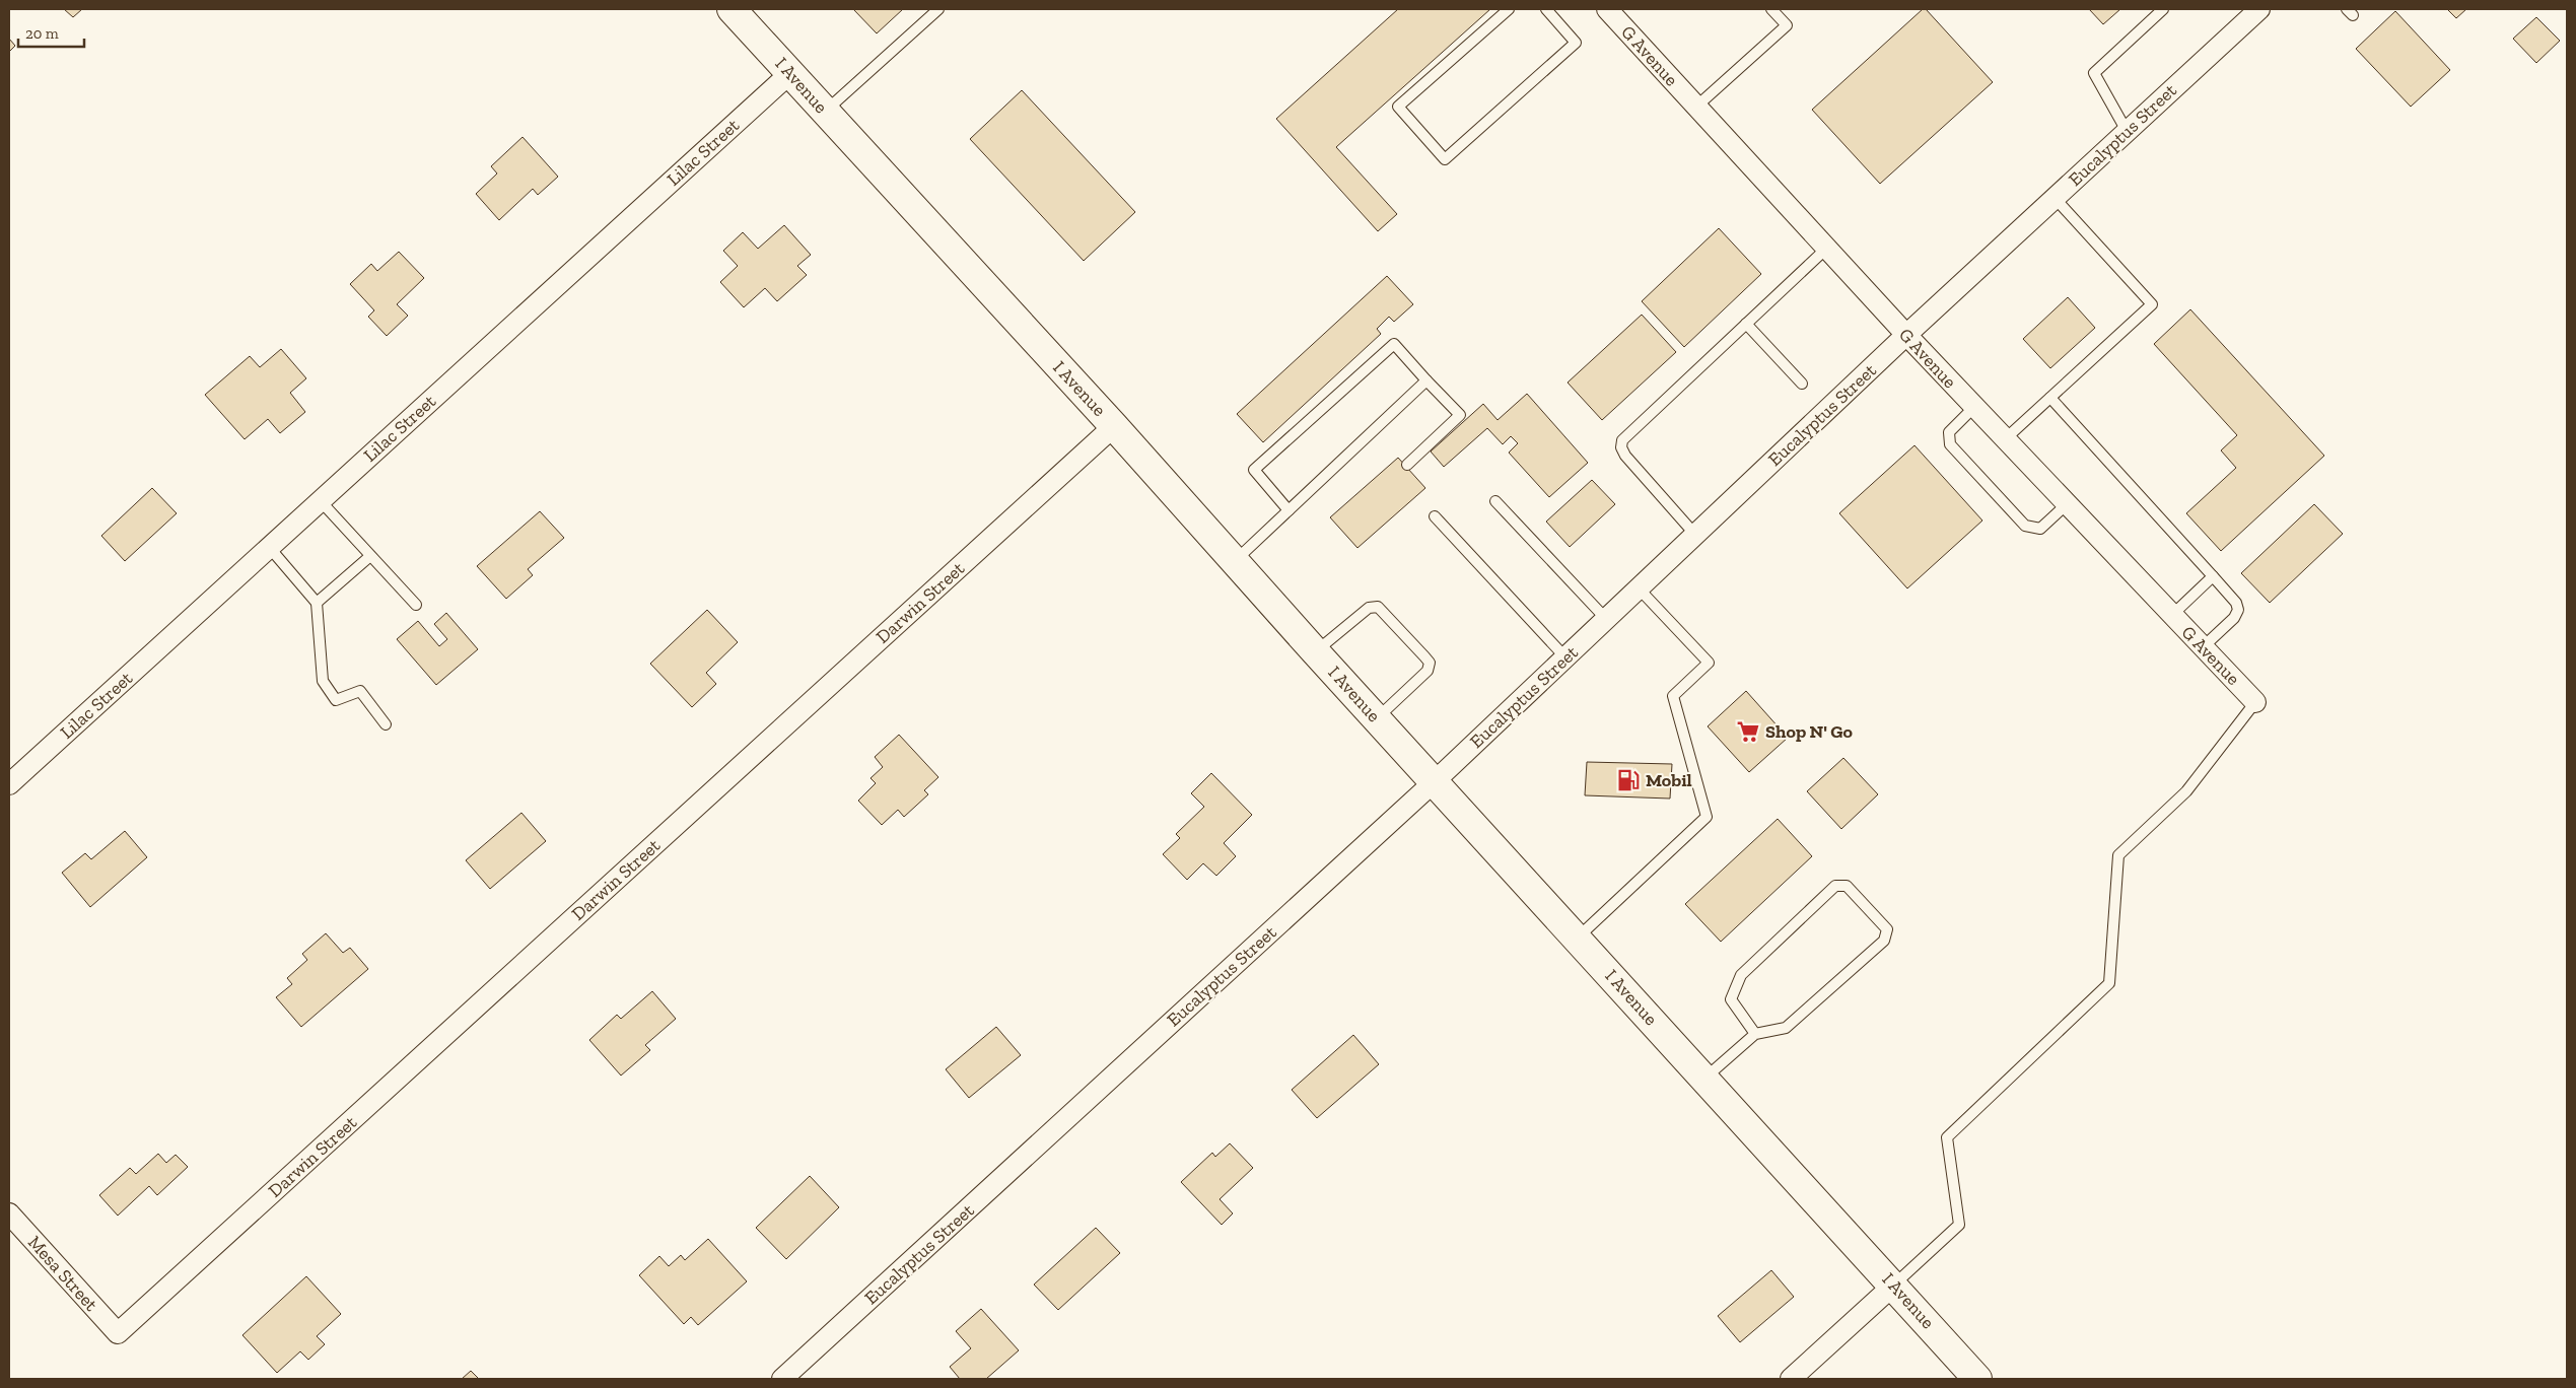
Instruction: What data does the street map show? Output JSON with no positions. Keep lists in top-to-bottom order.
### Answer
{
  "streets": {
    "main road": ["I Avenue"],
    "street": [
      "G Avenue",
      "Eucalyptus Street",
      "Lilac Street",
      "Darwin Street",
      "Mesa Street"
    ]
  },
  "crossings": [
    ["G Avenue", "Eucalyptus Street"],
    ["I Avenue", "Eucalyptus Street"],
    ["I Avenue", "Lilac Street"],
    ["I Avenue", "Darwin Street"],
    ["Darwin Street", "Mesa Street"]
  ],
  "places": {
    "supermarket": ["Shop N' Go"],
    "fuel station": ["Mobil"]
  },
  "scale_bar": "20 m"
}
